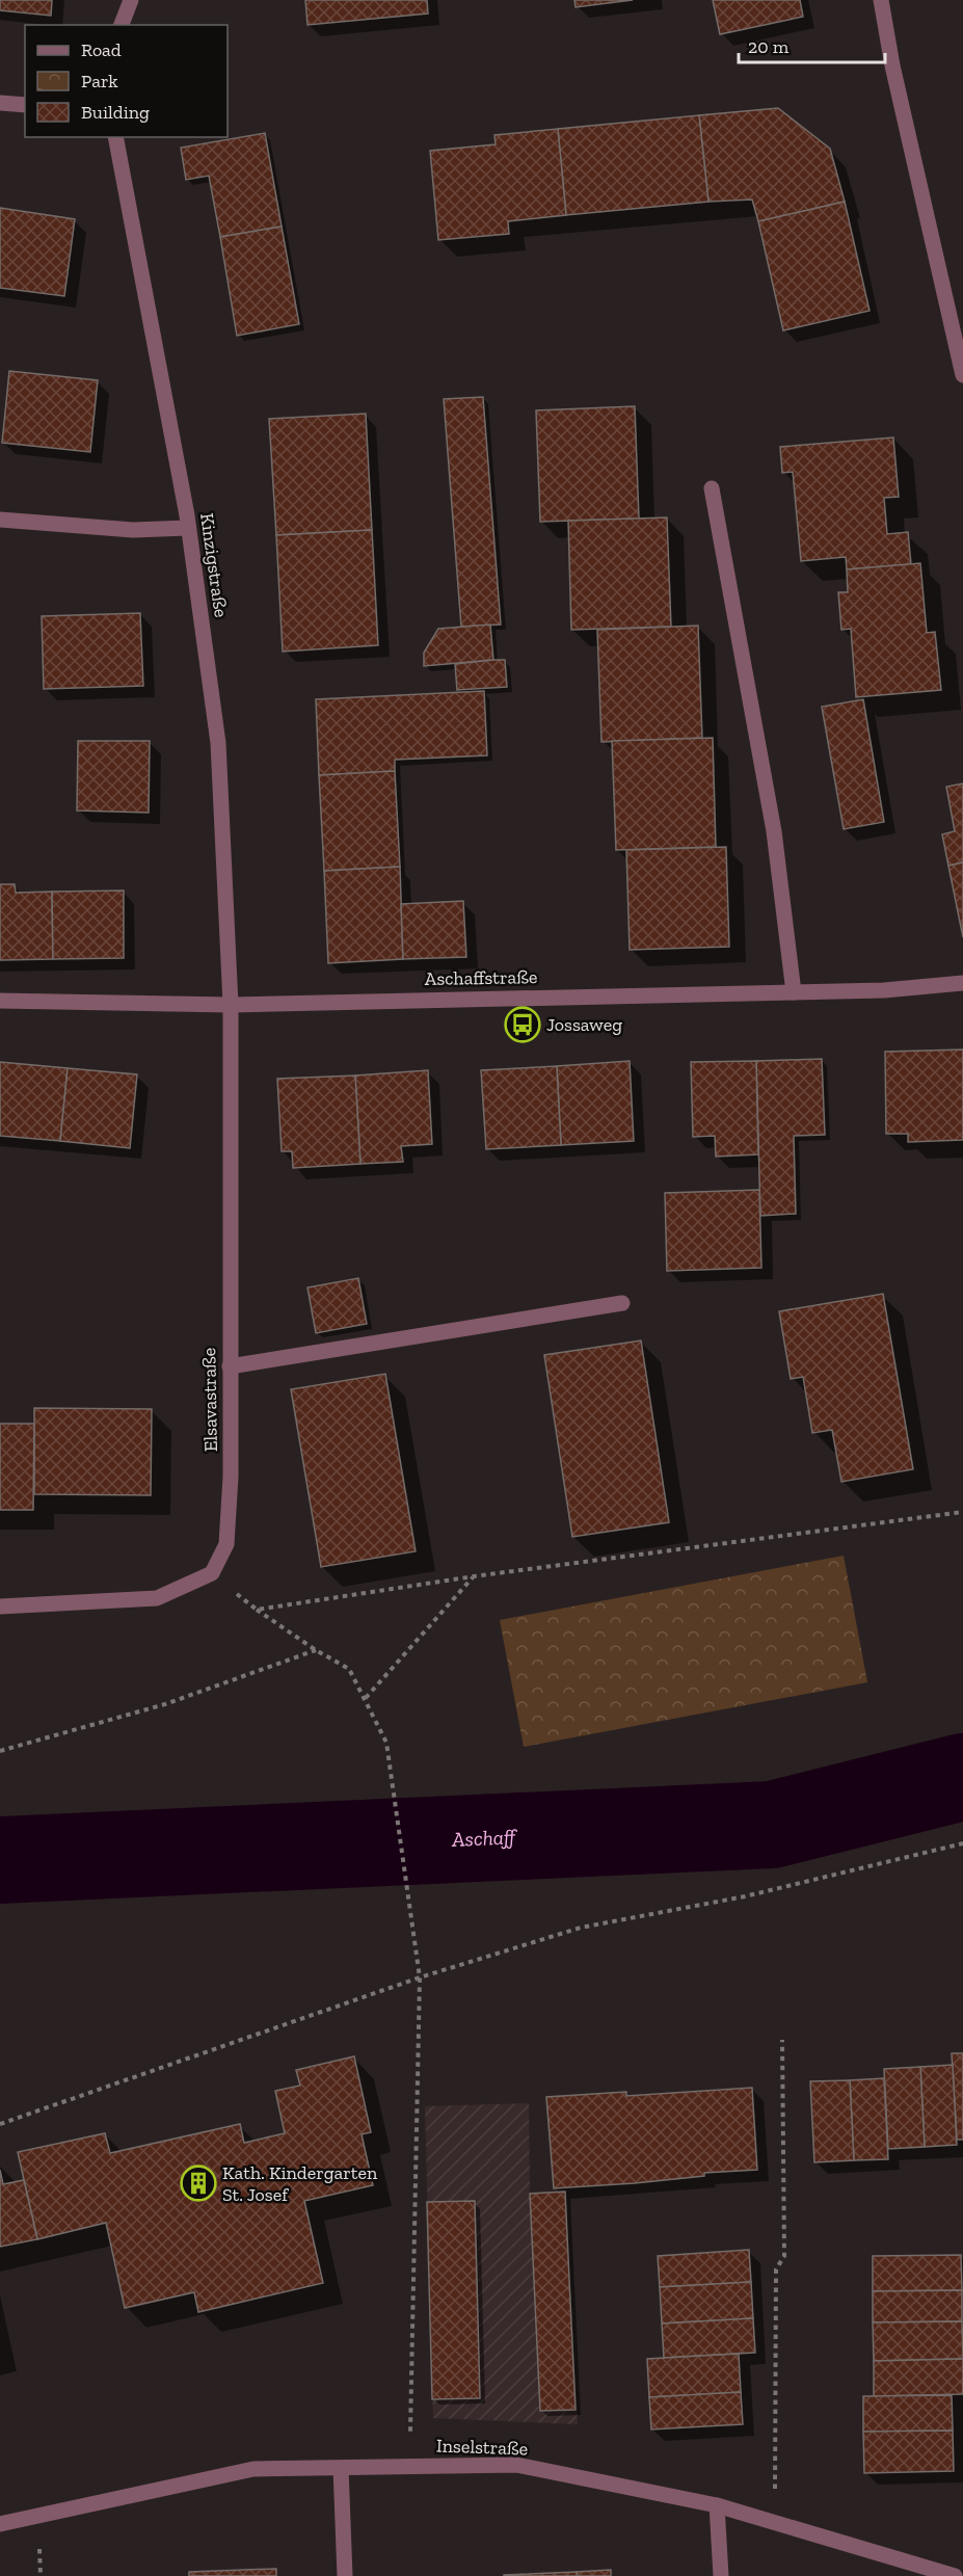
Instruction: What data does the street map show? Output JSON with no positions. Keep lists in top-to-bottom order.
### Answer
{
  "streets": {
    "street": [
      "Kinzigstraße",
      "Aschaffstraße",
      "Elsavastraße",
      "Inselstraße"
    ]
  },
  "crossings": [
    ["Kinzigstraße", "Aschaffstraße"],
    ["Kinzigstraße", "Elsavastraße"],
    ["Aschaffstraße", "Elsavastraße"]
  ],
  "water": ["Aschaff"],
  "places": {
    "bus stop": ["Jossaweg"],
    "building": ["Kath. Kindergarten St. Josef"]
  },
  "legend": ["Road", "Park", "Building"],
  "scale_bar": "20 m"
}
